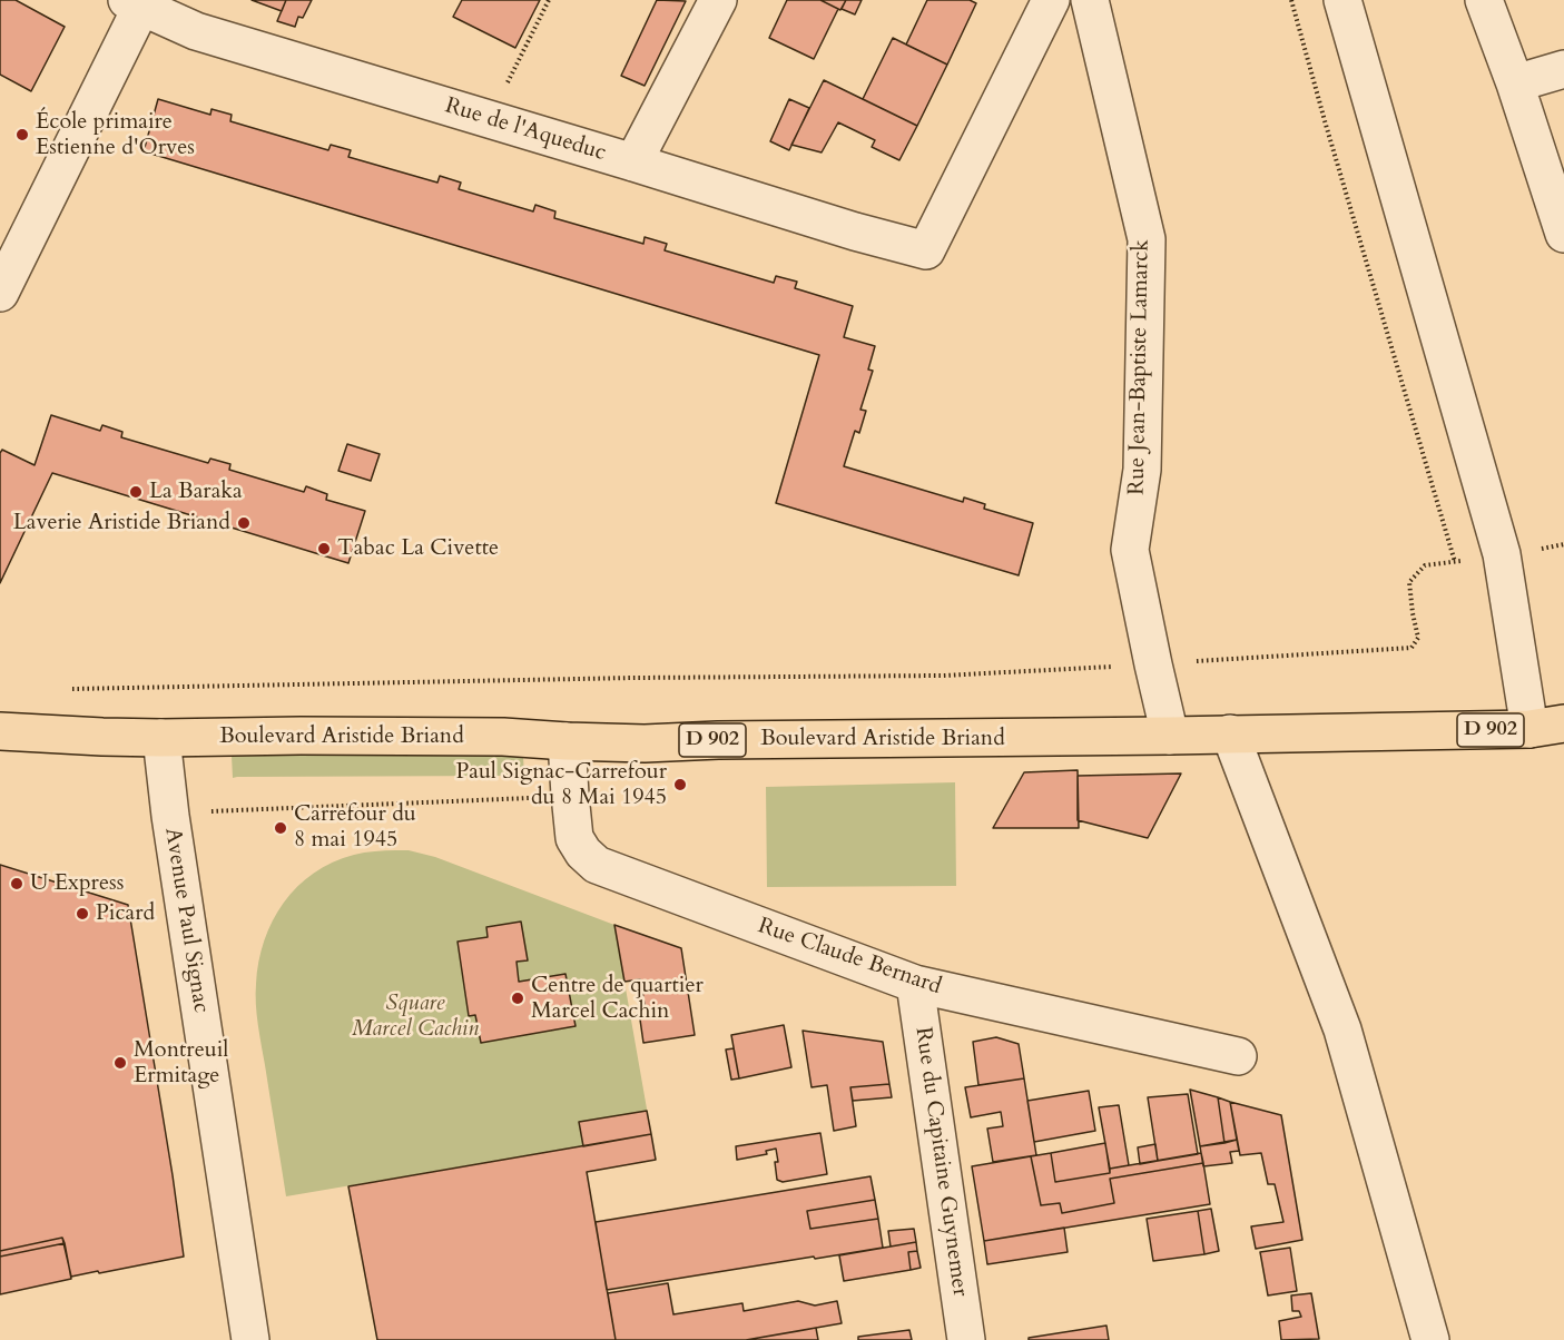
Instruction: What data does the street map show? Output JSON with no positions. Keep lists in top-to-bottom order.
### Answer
{
  "streets": {
    "main road": ["D 902", "Boulevard Aristide Briand"],
    "street": [
      "Rue de l'Aqueduc",
      "Rue Jean-Baptiste Lamarck",
      "Avenue Paul Signac",
      "Rue Claude Bernard",
      "Rue du Capitaine Guynemer"
    ]
  },
  "crossings": [
    ["Rue Jean-Baptiste Lamarck", "Boulevard Aristide Briand"],
    ["Boulevard Aristide Briand", "Avenue Paul Signac"],
    ["Boulevard Aristide Briand", "Rue Claude Bernard"],
    ["Rue Claude Bernard", "Rue du Capitaine Guynemer"]
  ],
  "parks": ["Square Marcel Cachin"],
  "places": [
    "École primaire Estienne d'Orves",
    "La Baraka",
    "Laverie Aristide Briand",
    "Tabac La Civette",
    "Paul Signac-Carrefour du 8 Mai 1945",
    "Carrefour du 8 mai 1945",
    "U Express",
    "Picard",
    "Centre de quartier Marcel Cachin",
    "Montreuil Ermitage"
  ]
}
